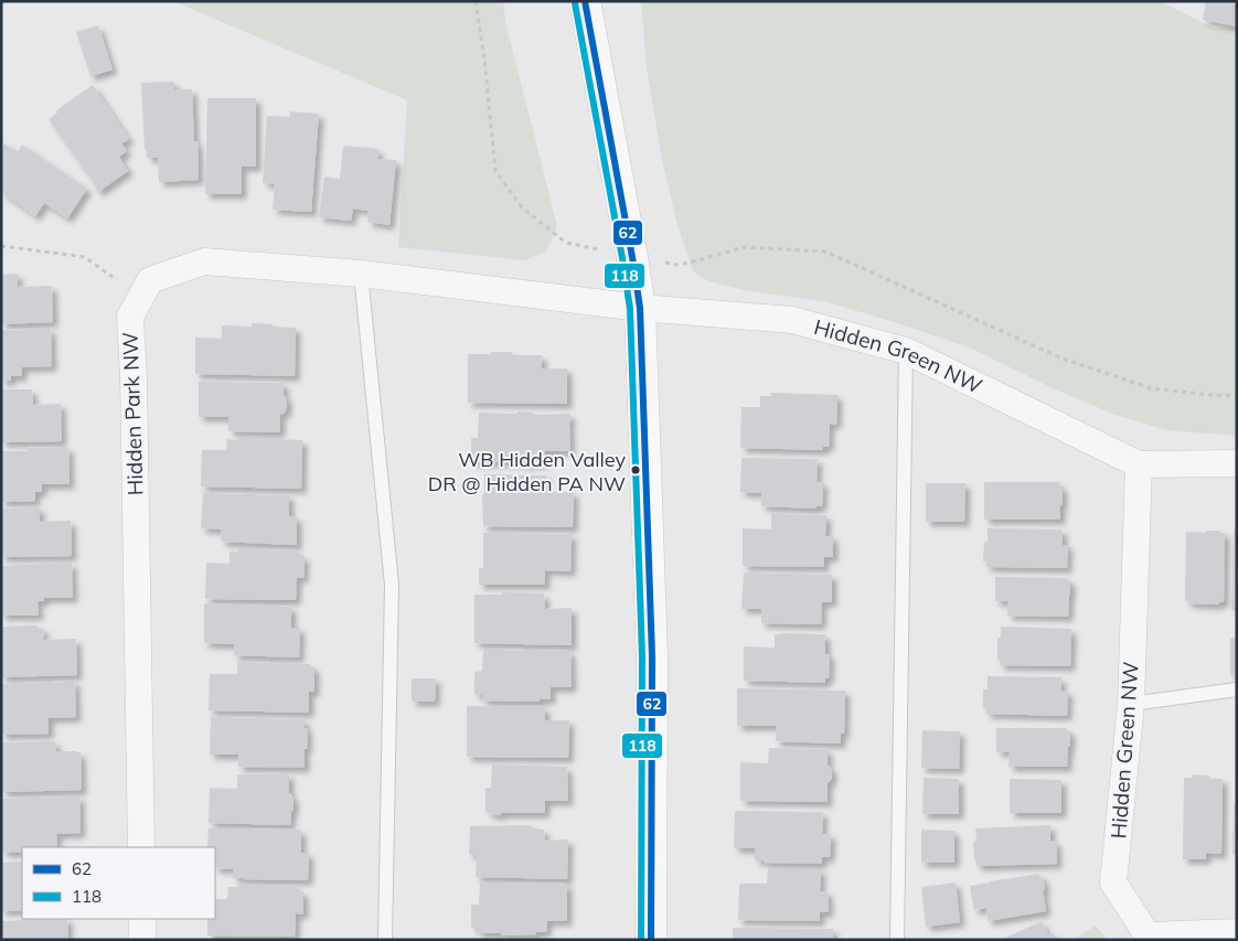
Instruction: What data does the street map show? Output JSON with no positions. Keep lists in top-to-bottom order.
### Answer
{
  "streets": {
    "street": ["Hidden Green NW", "Hidden Park NW"]
  },
  "crossings": [
    ["Hidden Green NW", "Hidden Park NW"]
  ],
  "places": ["WB Hidden Valley DR @ Hidden PA NW"],
  "lines": ["transit line 62", "transit line 118"],
  "legend": ["62", "118"]
}
